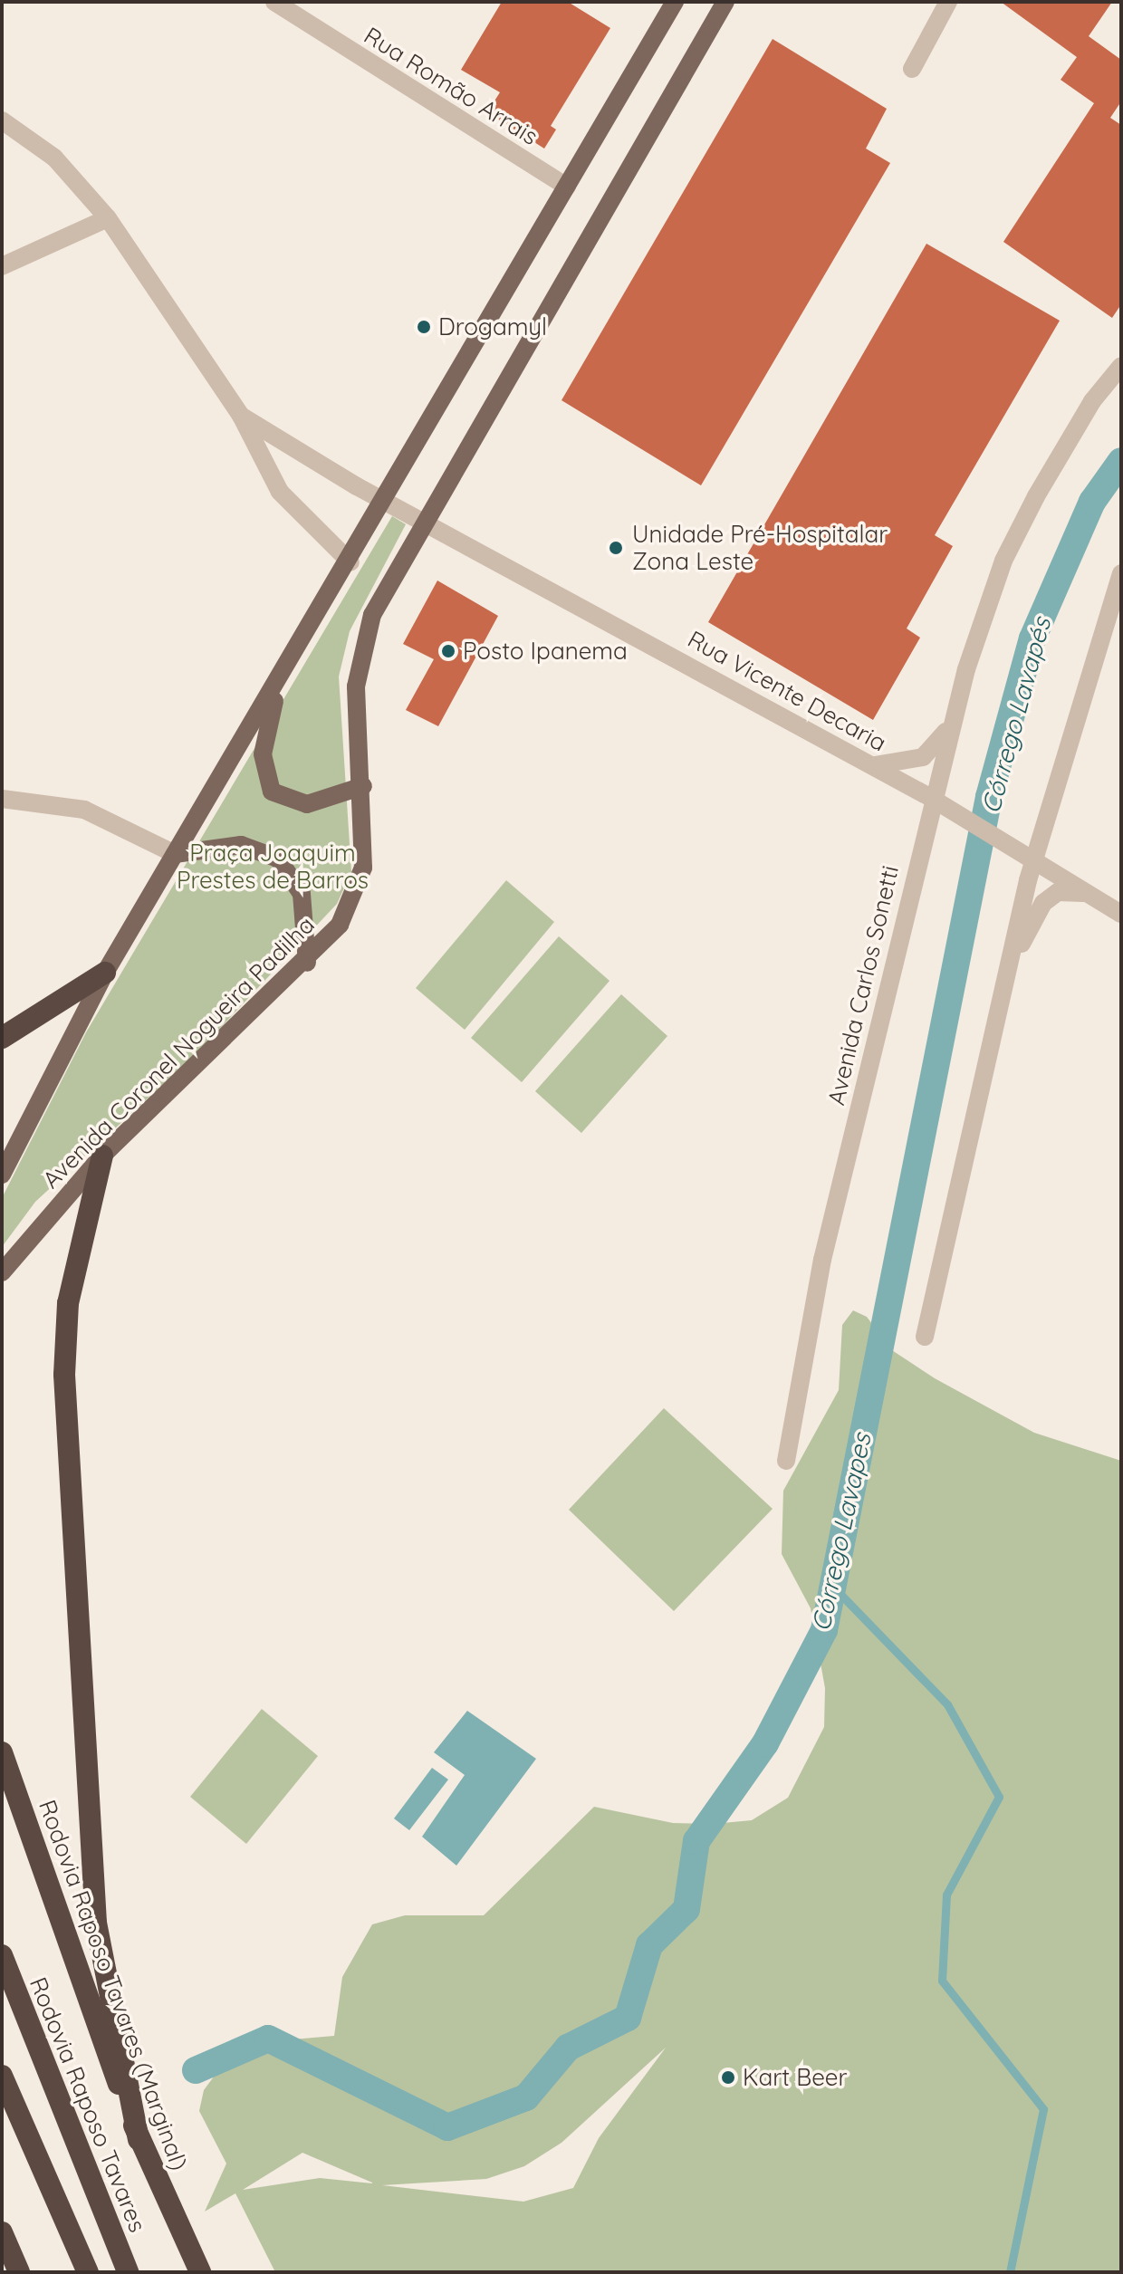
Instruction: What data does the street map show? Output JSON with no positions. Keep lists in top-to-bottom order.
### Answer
{
  "streets": {
    "highway": ["Rodovia Raposo Tavares (Marginal)", "Rodovia Raposo Tavares"],
    "main road": ["Avenida Coronel Nogueira Padilha"],
    "street": ["Rua Romão Arrais", "Rua Vicente Decaria", "Avenida Carlos Sonetti"]
  },
  "crossings": [
    ["Rua Romão Arrais", "Avenida Coronel Nogueira Padilha"],
    ["Rua Vicente Decaria", "Avenida Carlos Sonetti"],
    ["Rua Vicente Decaria", "Avenida Coronel Nogueira Padilha"]
  ],
  "water": ["Córrego Lavapés", "Córrego Lavapes"],
  "parks": ["Praça Joaquim Prestes de Barros"],
  "places": [
    "Drogamyl",
    "Unidade Pré-Hospitalar Zona Leste",
    "Posto Ipanema",
    "Kart Beer"
  ]
}
